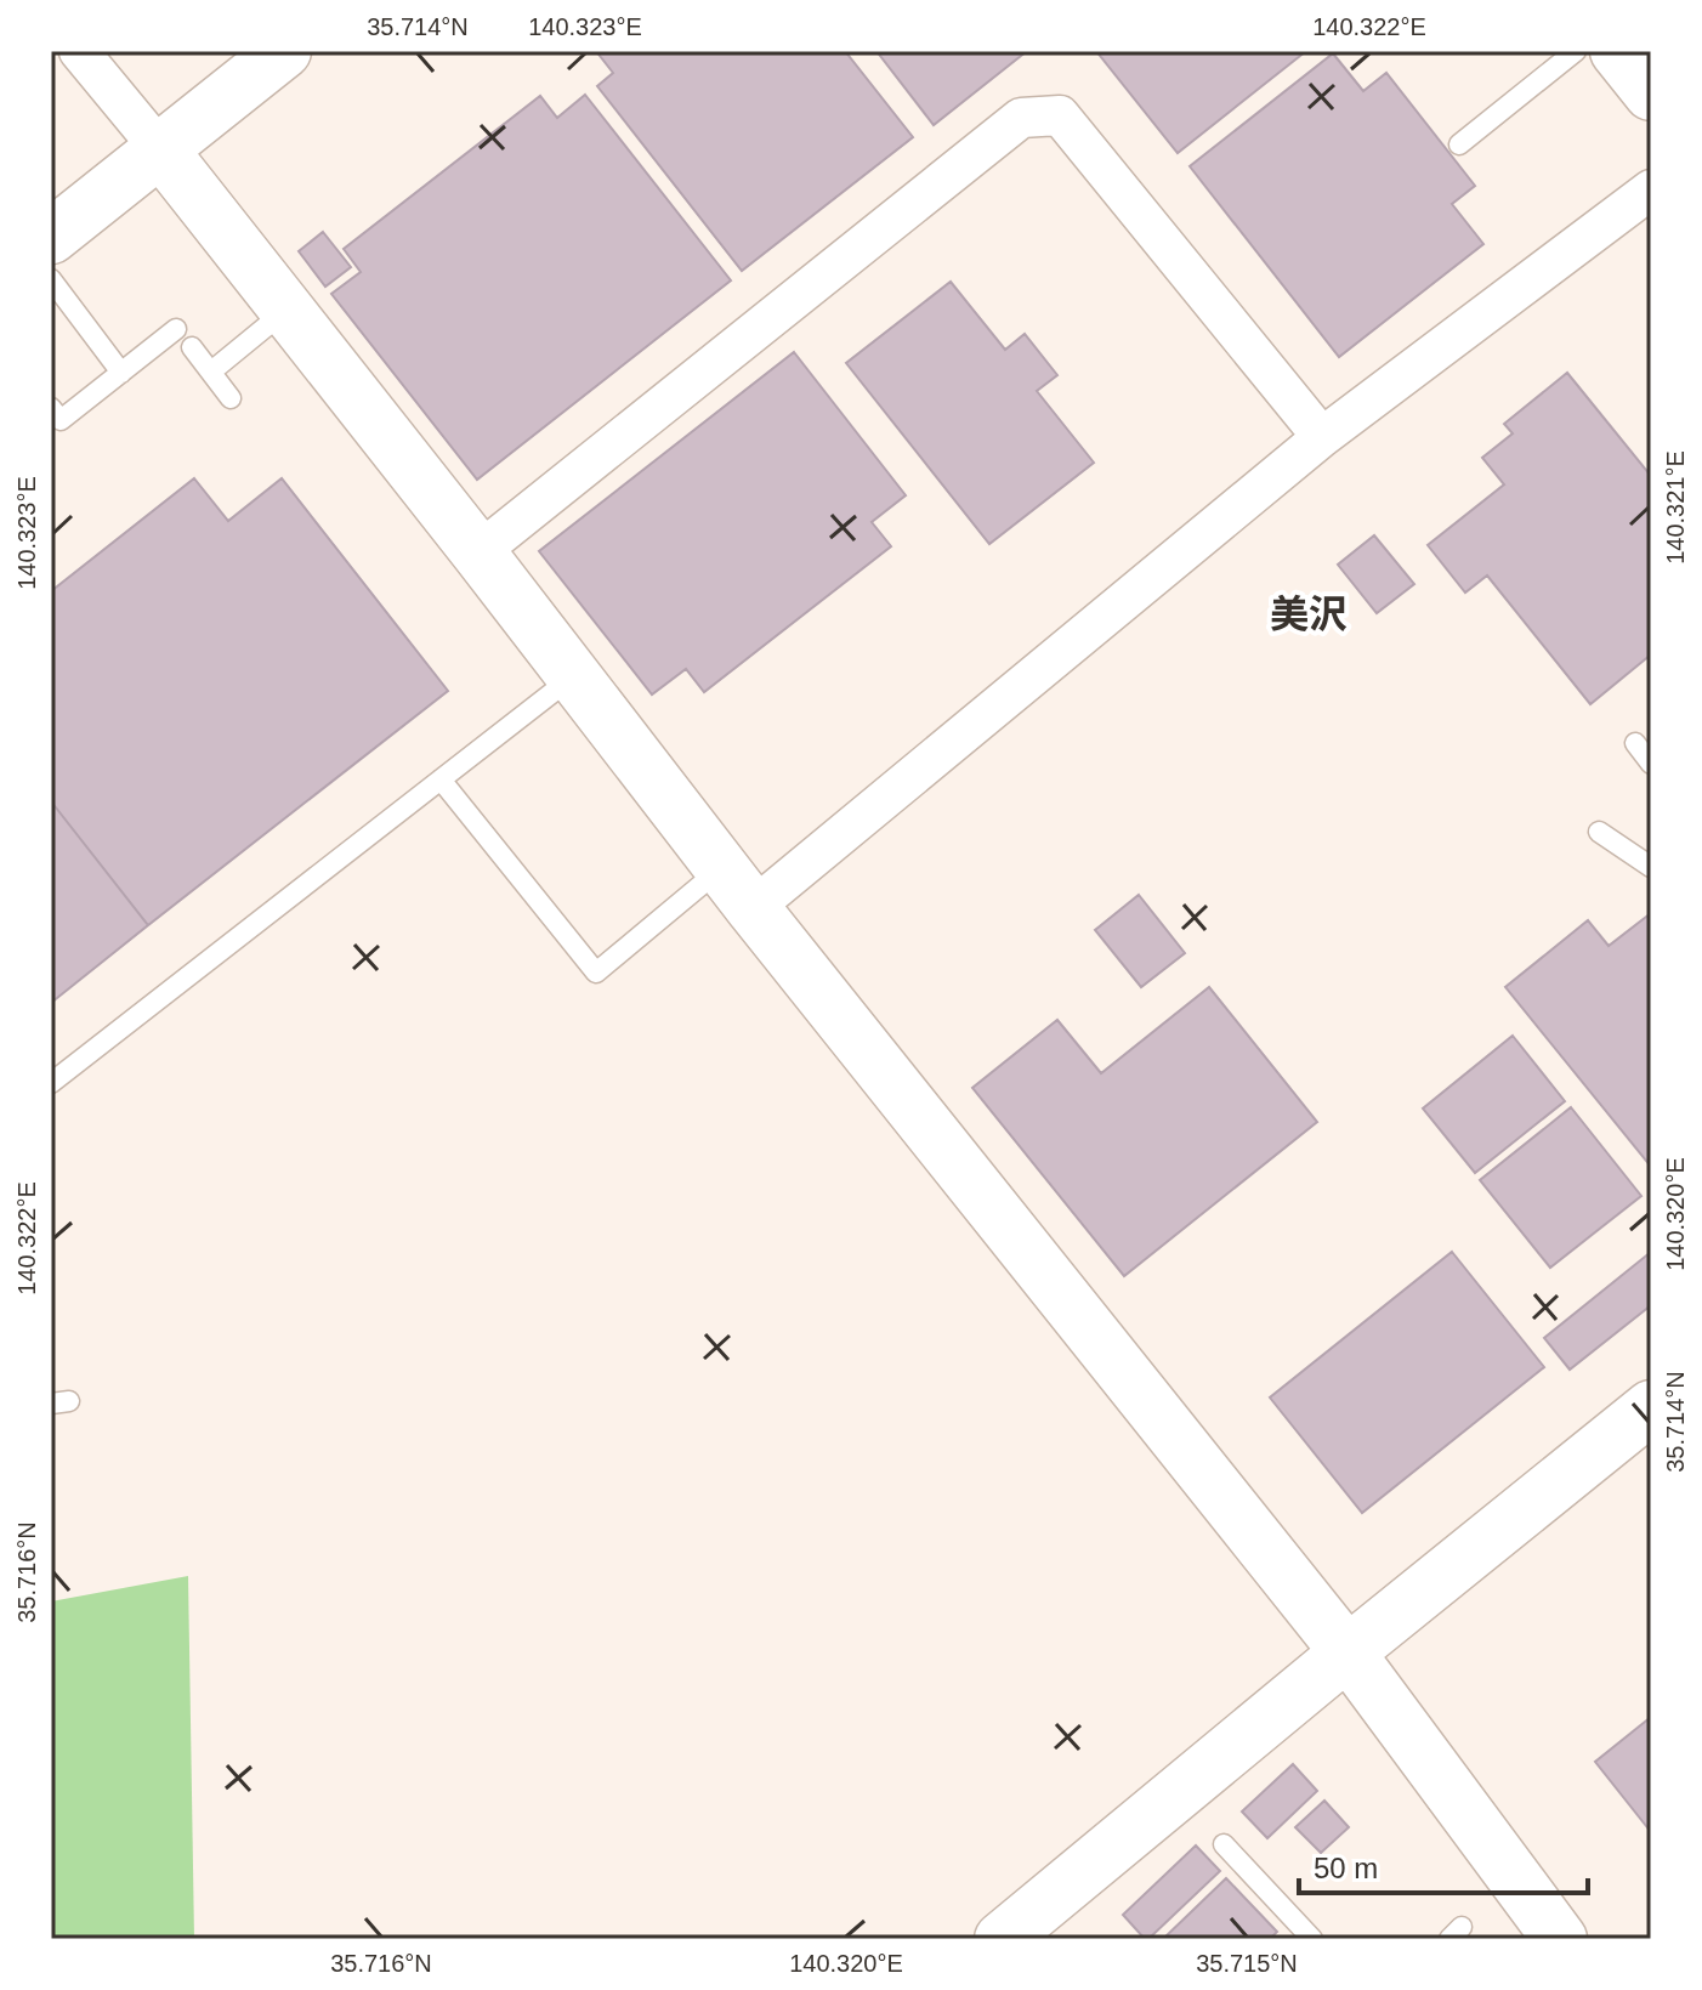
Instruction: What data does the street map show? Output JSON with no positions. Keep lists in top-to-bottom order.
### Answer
{
  "districts": ["美沢"],
  "scale_bar": "50 m",
  "coordinates": [
    "35.714°N",
    "140.323°E",
    "140.322°E",
    "140.321°E",
    "140.320°E",
    "35.716°N",
    "35.715°N"
  ]
}
